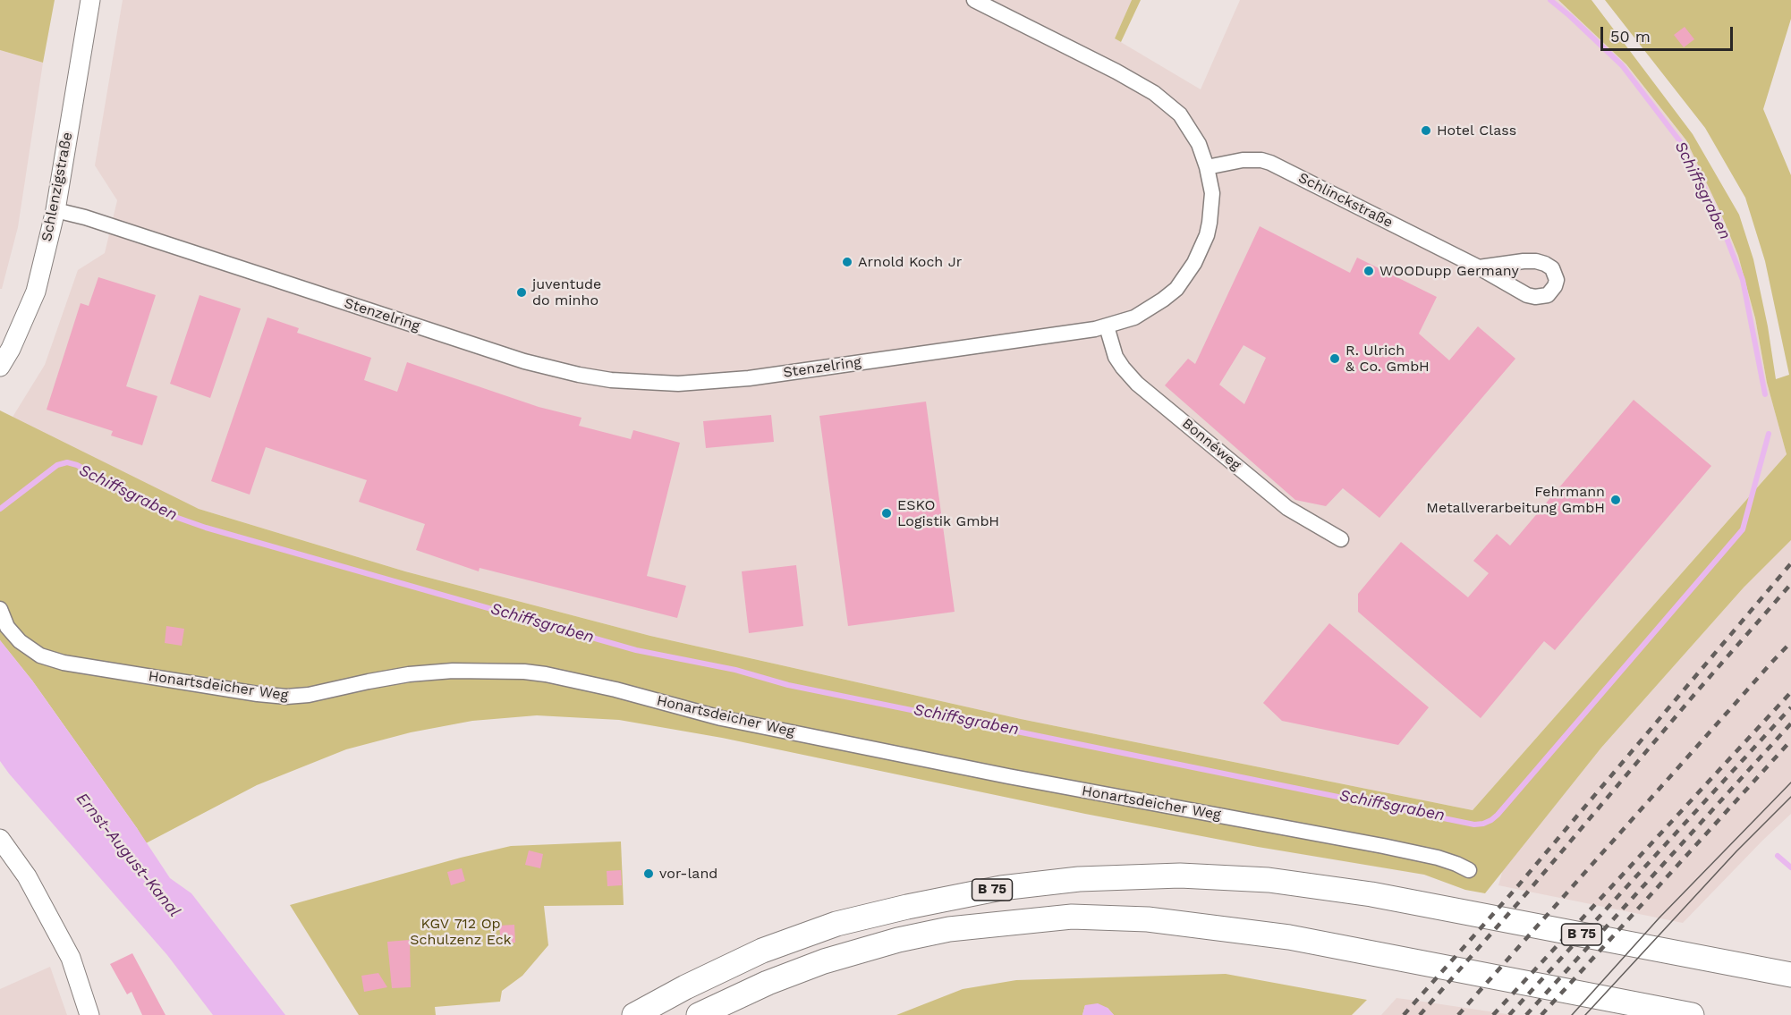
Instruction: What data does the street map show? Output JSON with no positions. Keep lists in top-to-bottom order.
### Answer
{
  "streets": {
    "highway": ["B 75"],
    "street": [
      "Schlenzigstraße",
      "Schlinckstraße",
      "Stenzelring",
      "Bonnéweg",
      "Honartsdeicher Weg"
    ]
  },
  "crossings": [
    ["Schlenzigstraße", "Stenzelring"],
    ["Schlinckstraße", "Stenzelring"],
    ["Stenzelring", "Bonnéweg"]
  ],
  "water": ["Schiffsgraben", "Ernst-August-Kanal"],
  "parks": ["KGV 712 Op Schulzenz Eck"],
  "places": [
    "Hotel Class",
    "Arnold Koch Jr",
    "WOODupp Germany",
    "juventude do minho",
    "R. Ulrich & Co. GmbH",
    "Fehrmann Metallverarbeitung GmbH",
    "ESKO Logistik GmbH",
    "vor-land"
  ],
  "scale_bar": "50 m"
}
